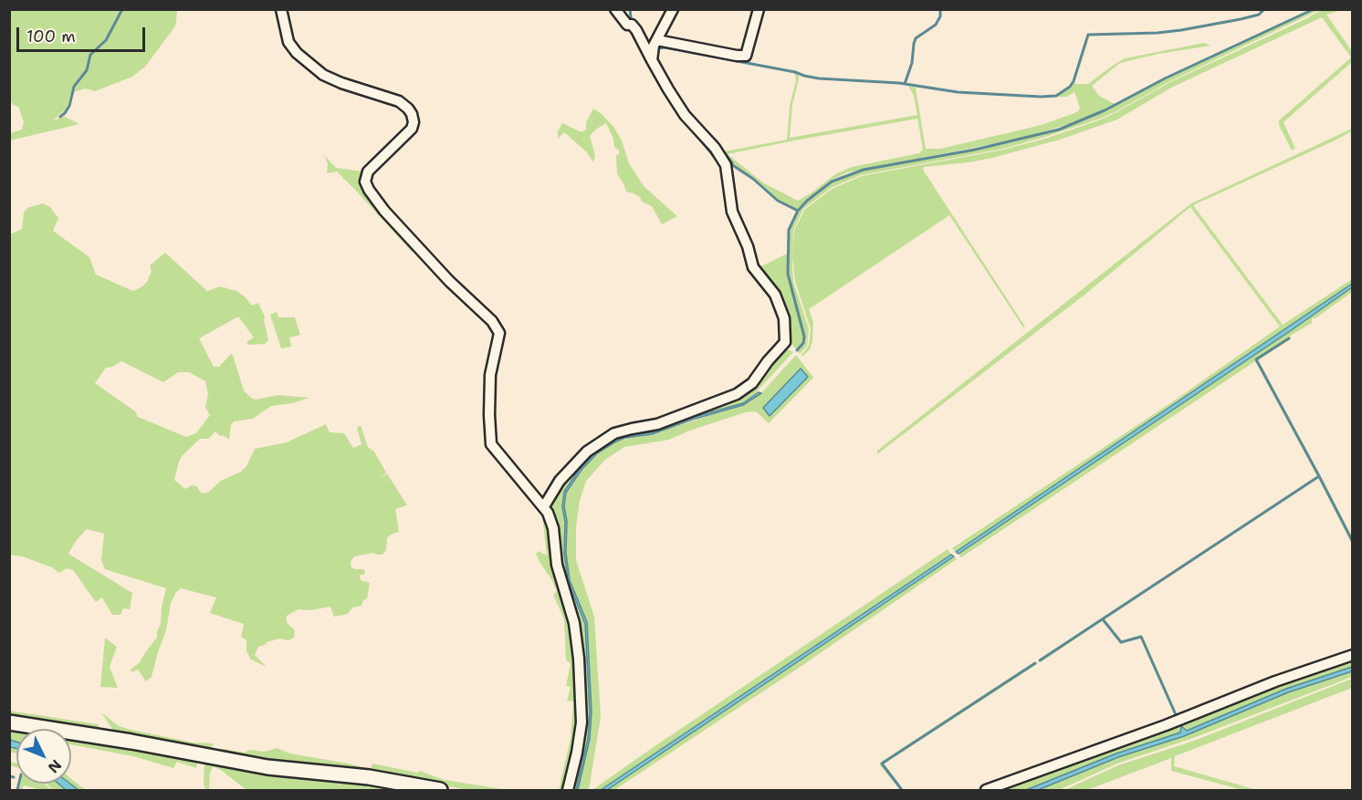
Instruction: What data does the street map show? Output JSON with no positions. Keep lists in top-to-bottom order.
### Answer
{
  "scale_bar": "100 m",
  "north": "bottom right"
}
